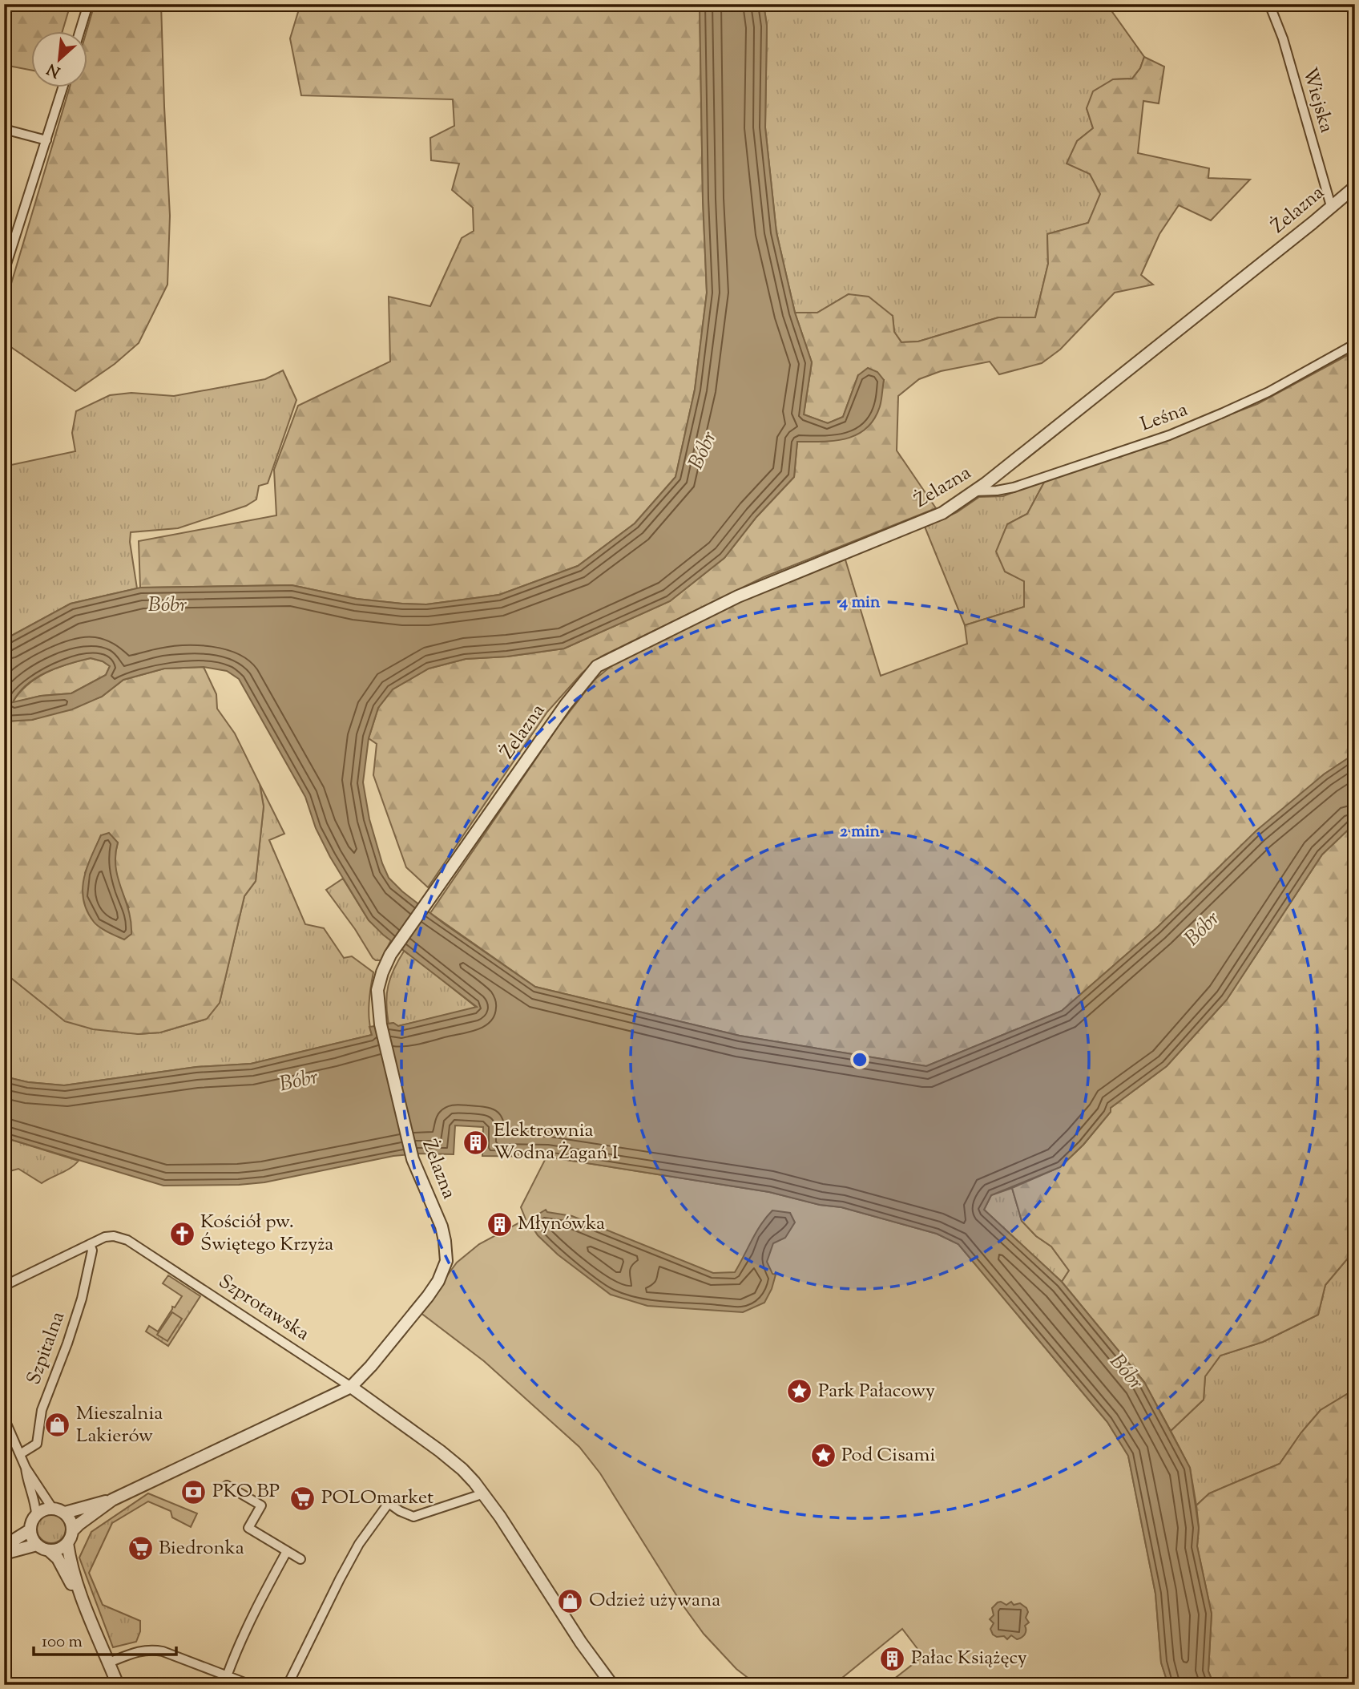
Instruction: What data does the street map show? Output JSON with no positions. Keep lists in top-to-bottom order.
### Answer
{
  "streets": {
    "street": [
      "Wiejska",
      "Żelazna",
      "Leśna",
      "Szprotawska",
      "Szpitalna"
    ]
  },
  "crossings": [
    ["Wiejska", "Żelazna"],
    ["Żelazna", "Leśna"],
    ["Żelazna", "Szprotawska"],
    ["Szprotawska", "Szpitalna"]
  ],
  "water": ["Bóbr"],
  "places": {
    "building": ["Elektrownia Wodna Żagań I", "Młynówka", "Pałac Książęcy"],
    "church": ["Kościół pw. Świętego Krzyża"],
    "place": ["Park Pałacowy", "Pod Cisami"],
    "shop": ["Mieszalnia Lakierów", "Odzież używana"],
    "bank": ["PKO BP"],
    "supermarket": ["POLOmarket", "Biedronka"]
  },
  "scale_bar": "100 m",
  "north": "bottom left",
  "rings": ["4 min", "2 min"]
}
